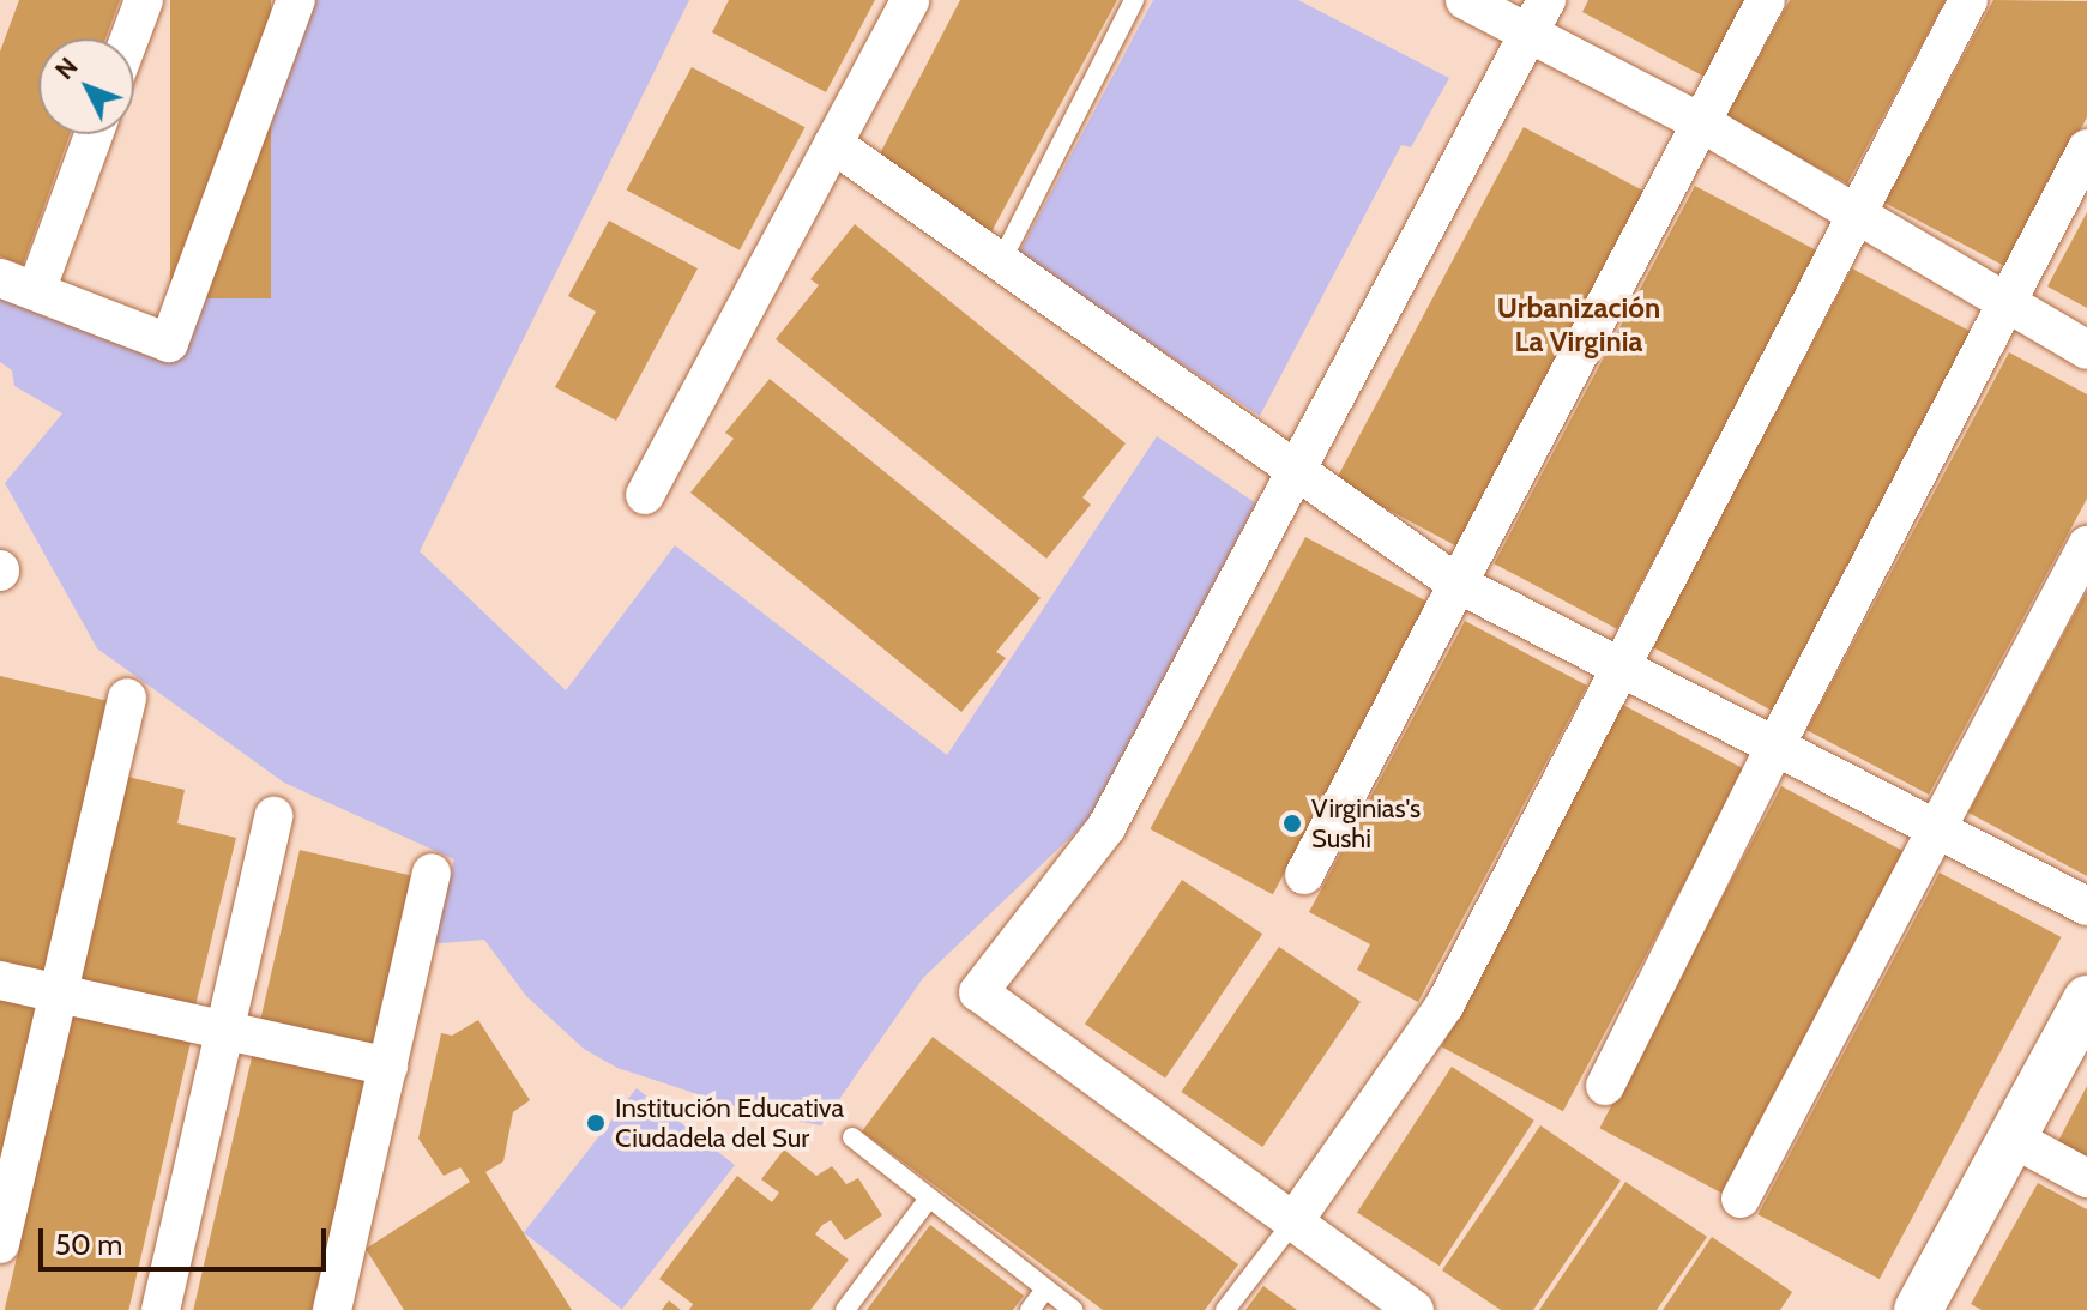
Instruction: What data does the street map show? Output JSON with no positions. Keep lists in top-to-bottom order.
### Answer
{
  "districts": ["Urbanización La Virginia"],
  "places": ["Virginias's Sushi", "Institución Educativa Ciudadela del Sur"],
  "scale_bar": "50 m",
  "north": "top left"
}
